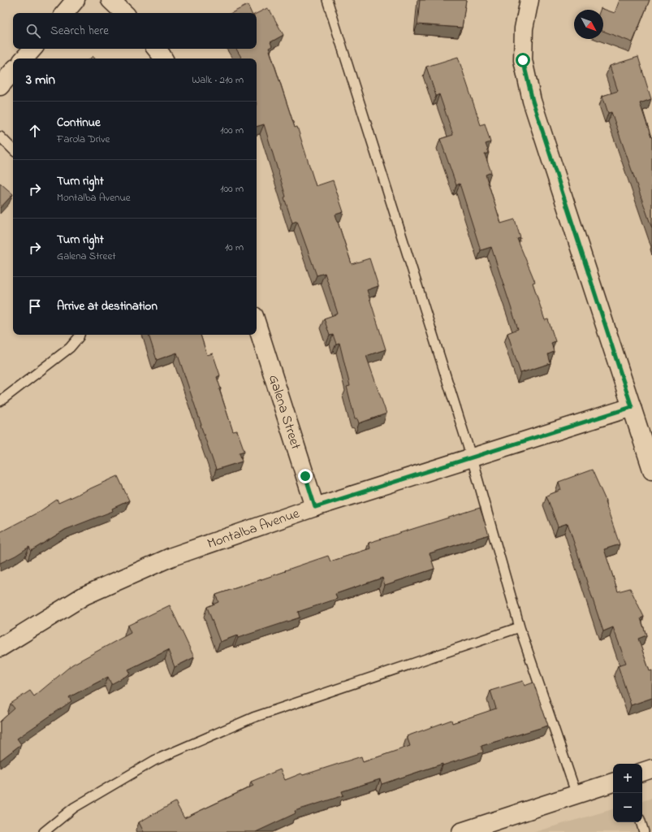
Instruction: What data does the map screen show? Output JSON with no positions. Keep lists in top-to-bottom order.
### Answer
{
  "streets": {
    "street": ["Galena Street", "Montalba Avenue"]
  },
  "crossings": [
    ["Galena Street", "Montalba Avenue"]
  ],
  "north": "bottom right",
  "page": {
    "search": "Search here",
    "heading": ["3 min", "Walk · 210 m"],
    "list": [
      ["Continue", "Farola Drive", "100 m"],
      ["Turn right", "Montalba Avenue", "100 m"],
      ["Turn right", "Galena Street", "10 m"],
      "Arrive at destination"
    ],
    "map_buttons": ["+", "−"]
  }
}
